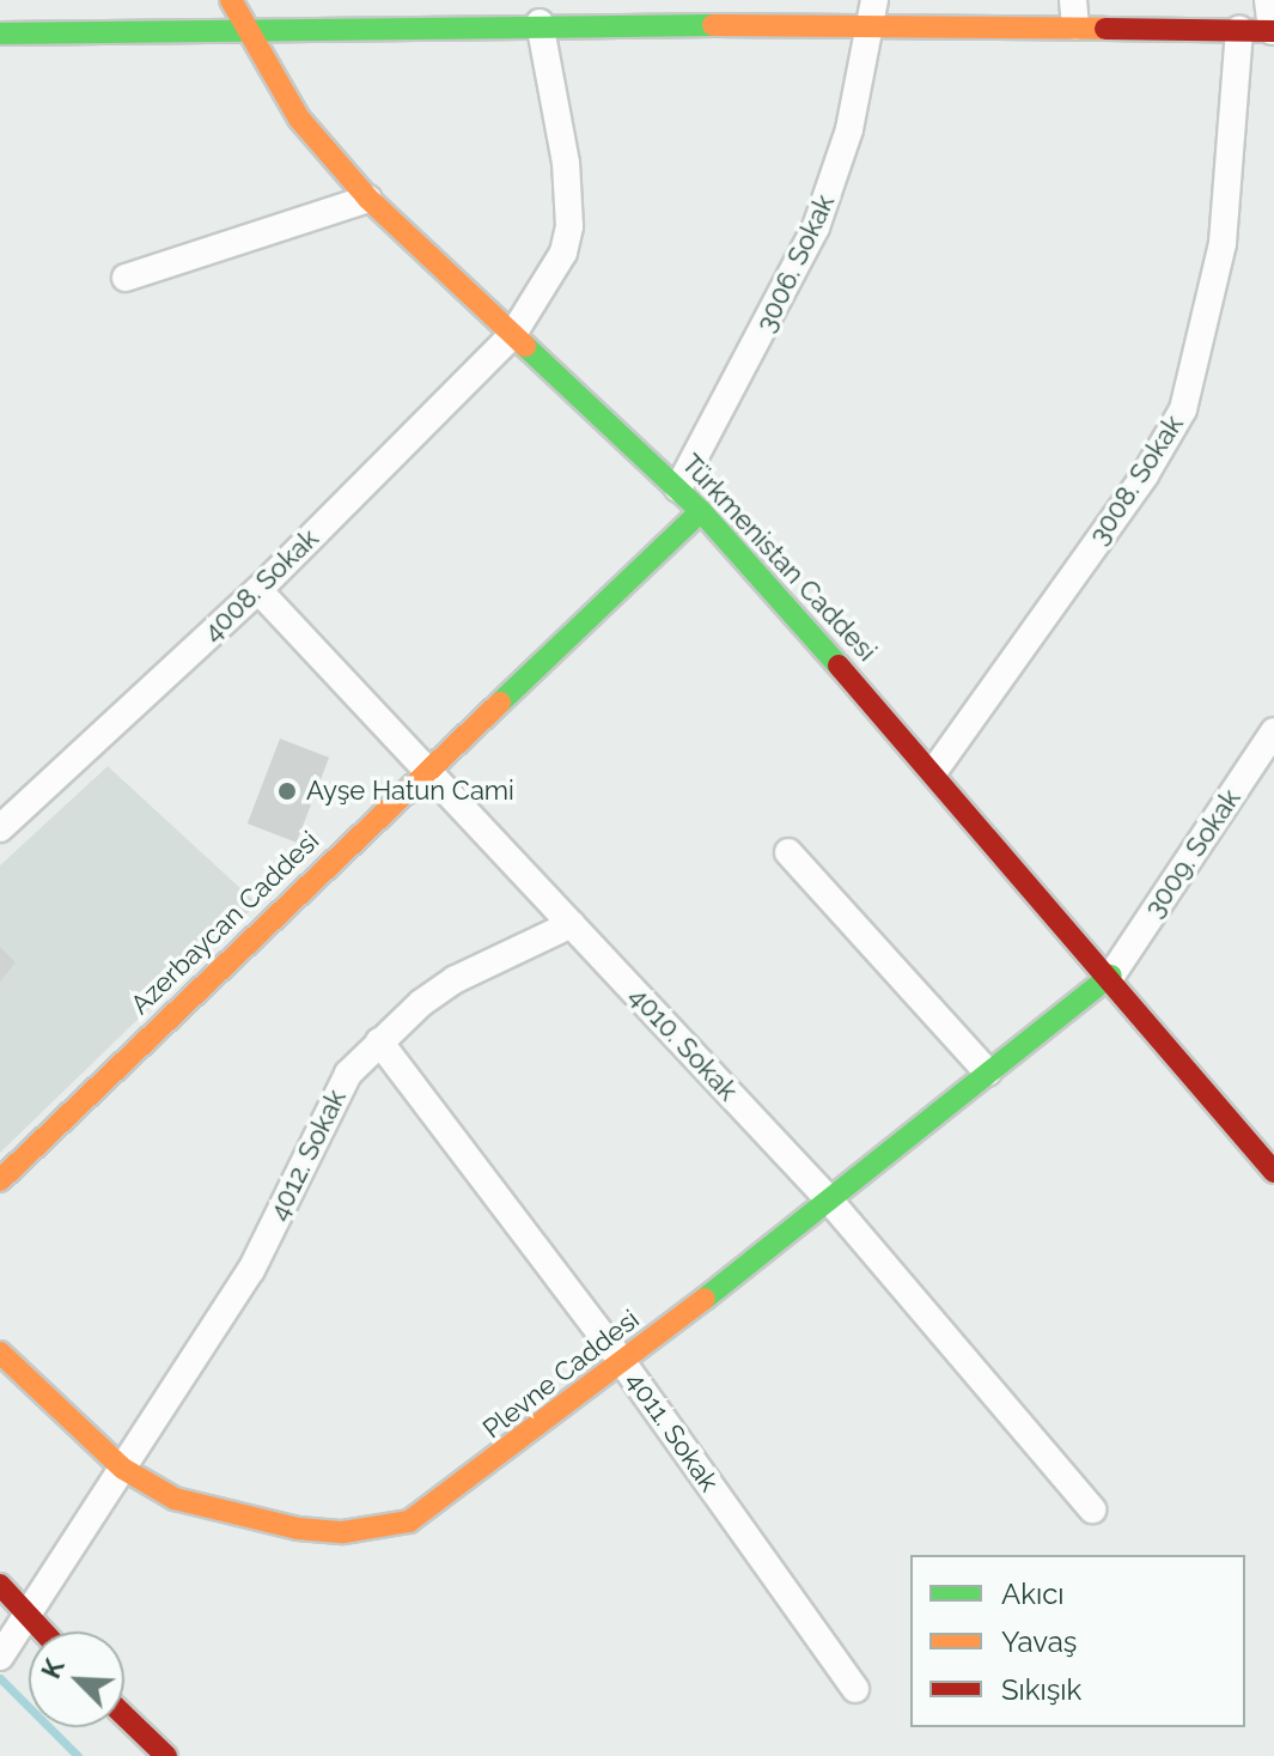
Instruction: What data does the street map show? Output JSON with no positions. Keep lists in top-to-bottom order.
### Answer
{
  "streets": {
    "street": [
      "3006. Sokak",
      "3008. Sokak",
      "Türkmenistan Caddesi",
      "4008. Sokak",
      "3009. Sokak",
      "Azerbaycan Caddesi",
      "4010. Sokak",
      "4012. Sokak",
      "Plevne Caddesi",
      "4011. Sokak"
    ]
  },
  "crossings": [
    ["3006. Sokak", "Türkmenistan Caddesi"],
    ["3008. Sokak", "Türkmenistan Caddesi"],
    ["Türkmenistan Caddesi", "4008. Sokak"],
    ["Türkmenistan Caddesi", "3009. Sokak"],
    ["Türkmenistan Caddesi", "Azerbaycan Caddesi"],
    ["Türkmenistan Caddesi", "Plevne Caddesi"],
    ["4008. Sokak", "4010. Sokak"],
    ["3009. Sokak", "Plevne Caddesi"],
    ["Azerbaycan Caddesi", "4010. Sokak"],
    ["4010. Sokak", "4012. Sokak"],
    ["4010. Sokak", "Plevne Caddesi"],
    ["4012. Sokak", "Plevne Caddesi"],
    ["4012. Sokak", "4011. Sokak"],
    ["Plevne Caddesi", "4011. Sokak"]
  ],
  "places": ["Ayşe Hatun Cami"],
  "legend": ["Akıcı", "Yavaş", "Sıkışık"],
  "north": "top left"
}
